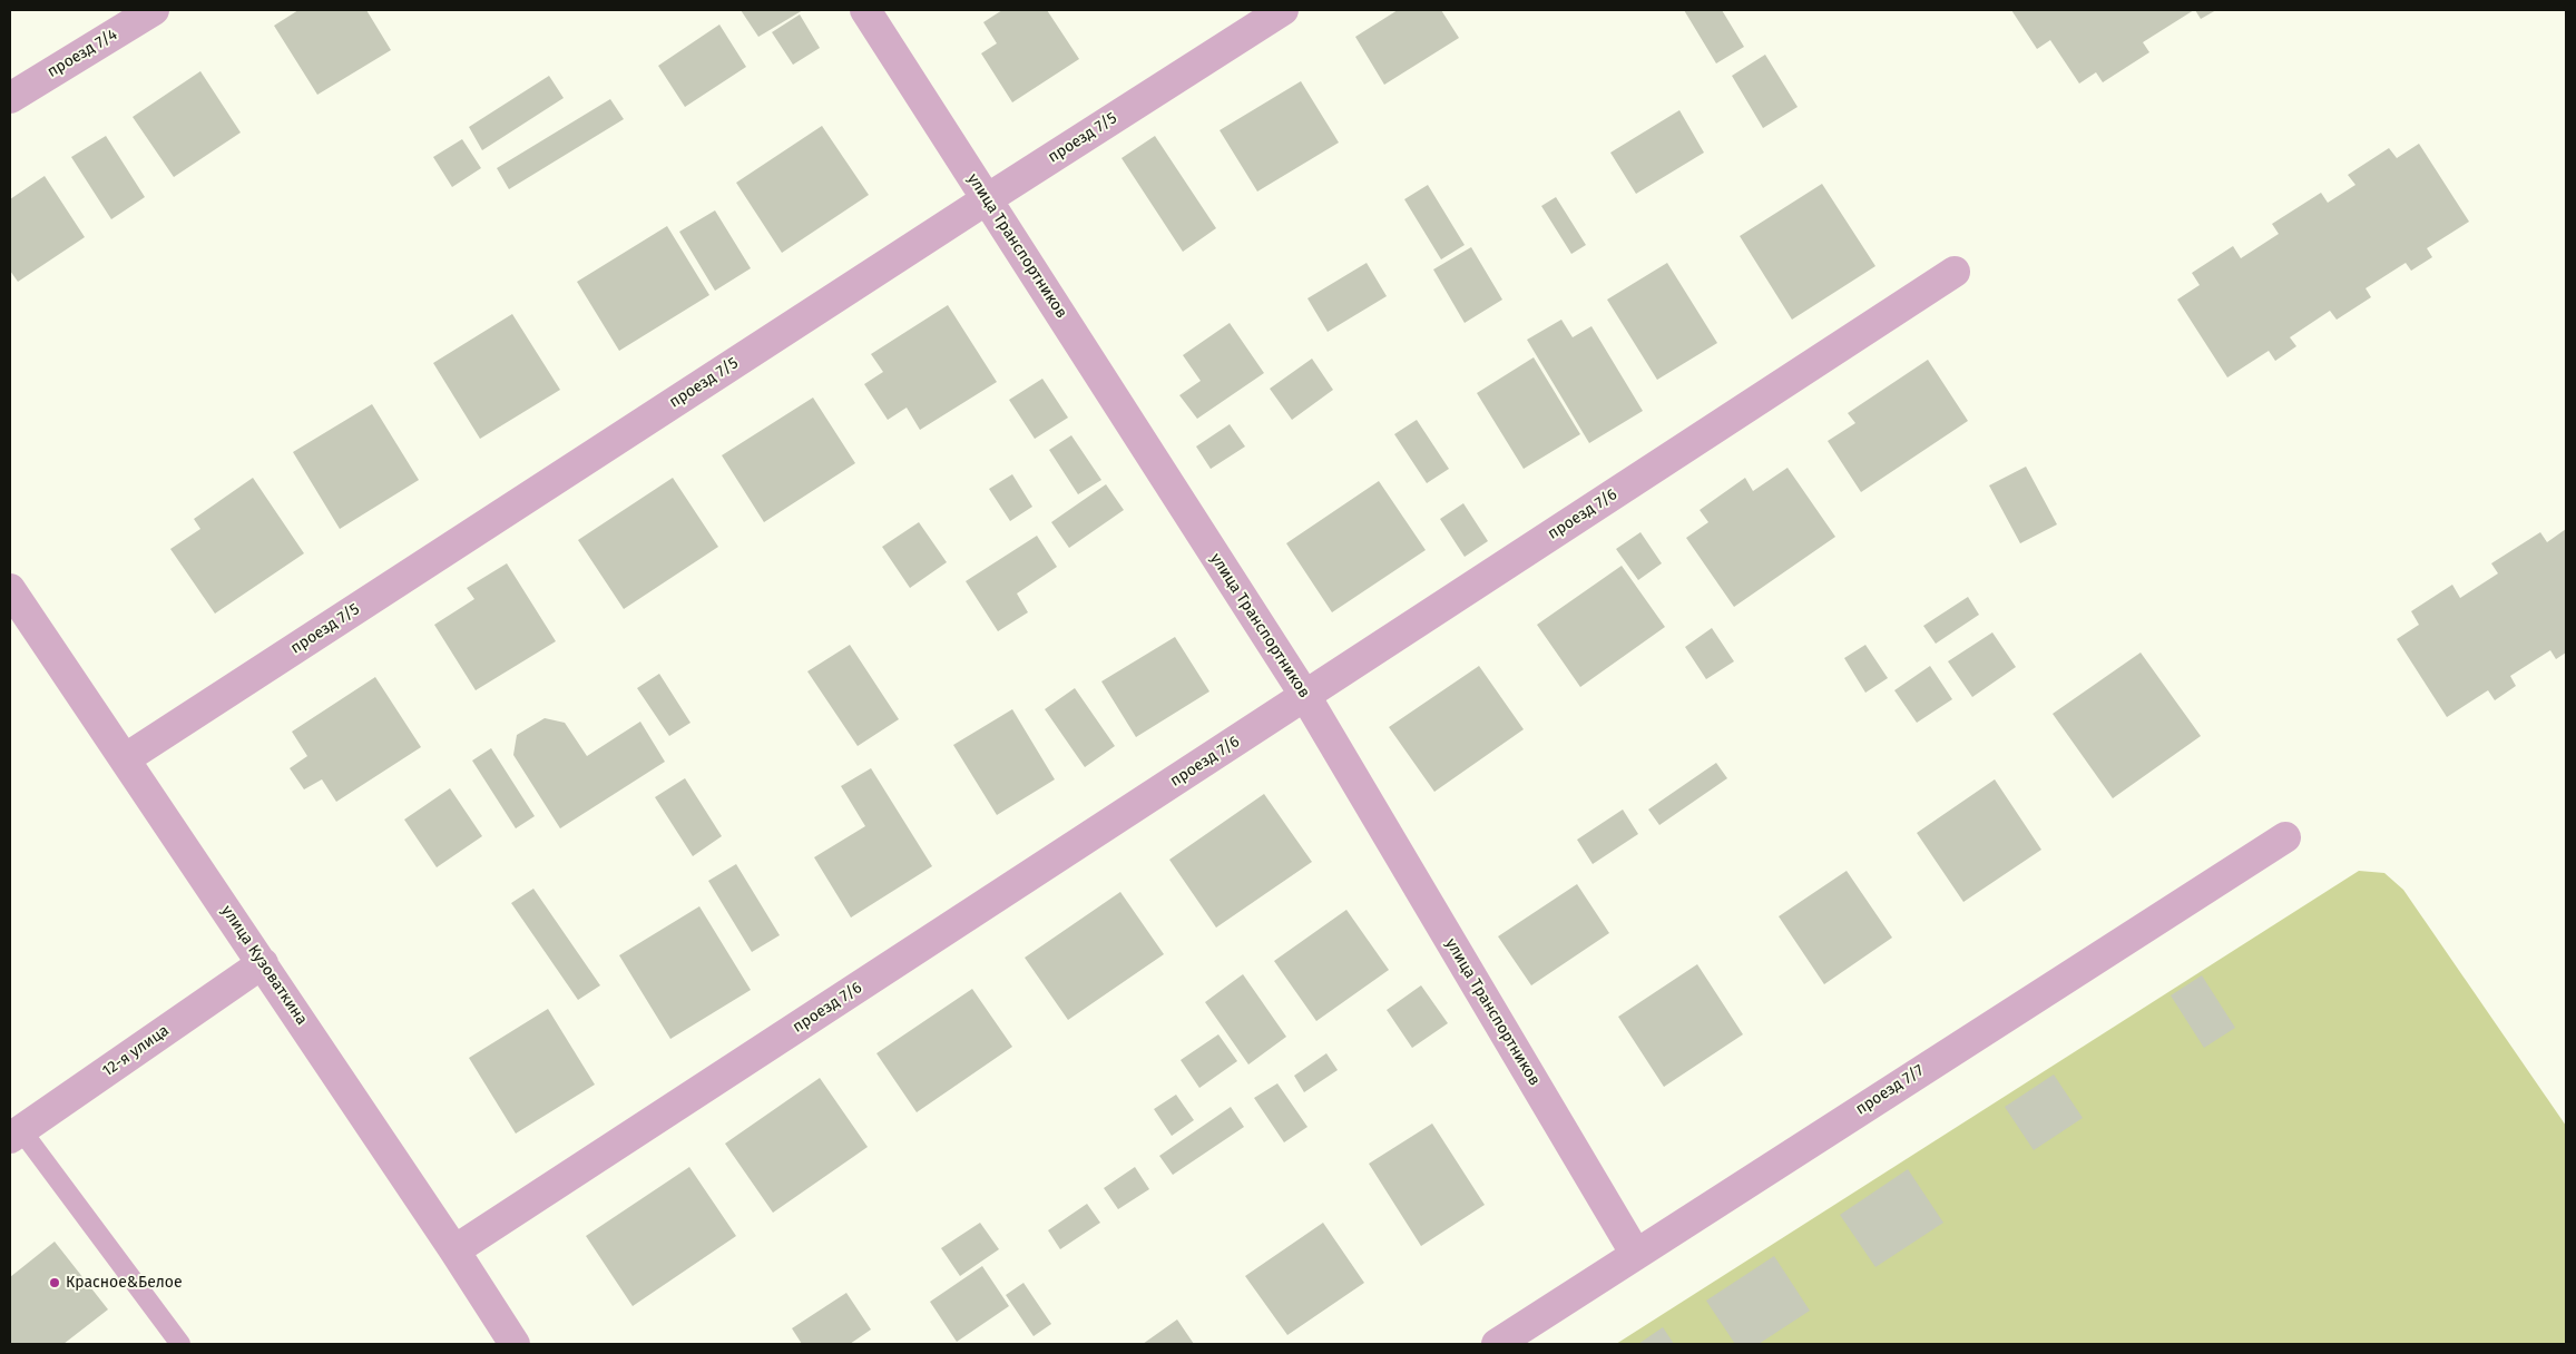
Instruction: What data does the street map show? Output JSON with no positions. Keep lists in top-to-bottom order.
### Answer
{
  "streets": {
    "street": [
      "проезд 7/4",
      "проезд 7/5",
      "улица Транспортников",
      "проезд 7/6",
      "улица Кузоваткина",
      "12-я улица",
      "проезд 7/7"
    ]
  },
  "crossings": [
    ["проезд 7/5", "улица Транспортников"],
    ["проезд 7/5", "улица Кузоваткина"],
    ["улица Транспортников", "проезд 7/6"],
    ["улица Транспортников", "проезд 7/7"],
    ["проезд 7/6", "улица Кузоваткина"],
    ["улица Кузоваткина", "12-я улица"]
  ],
  "places": ["Красное&Белое"]
}
